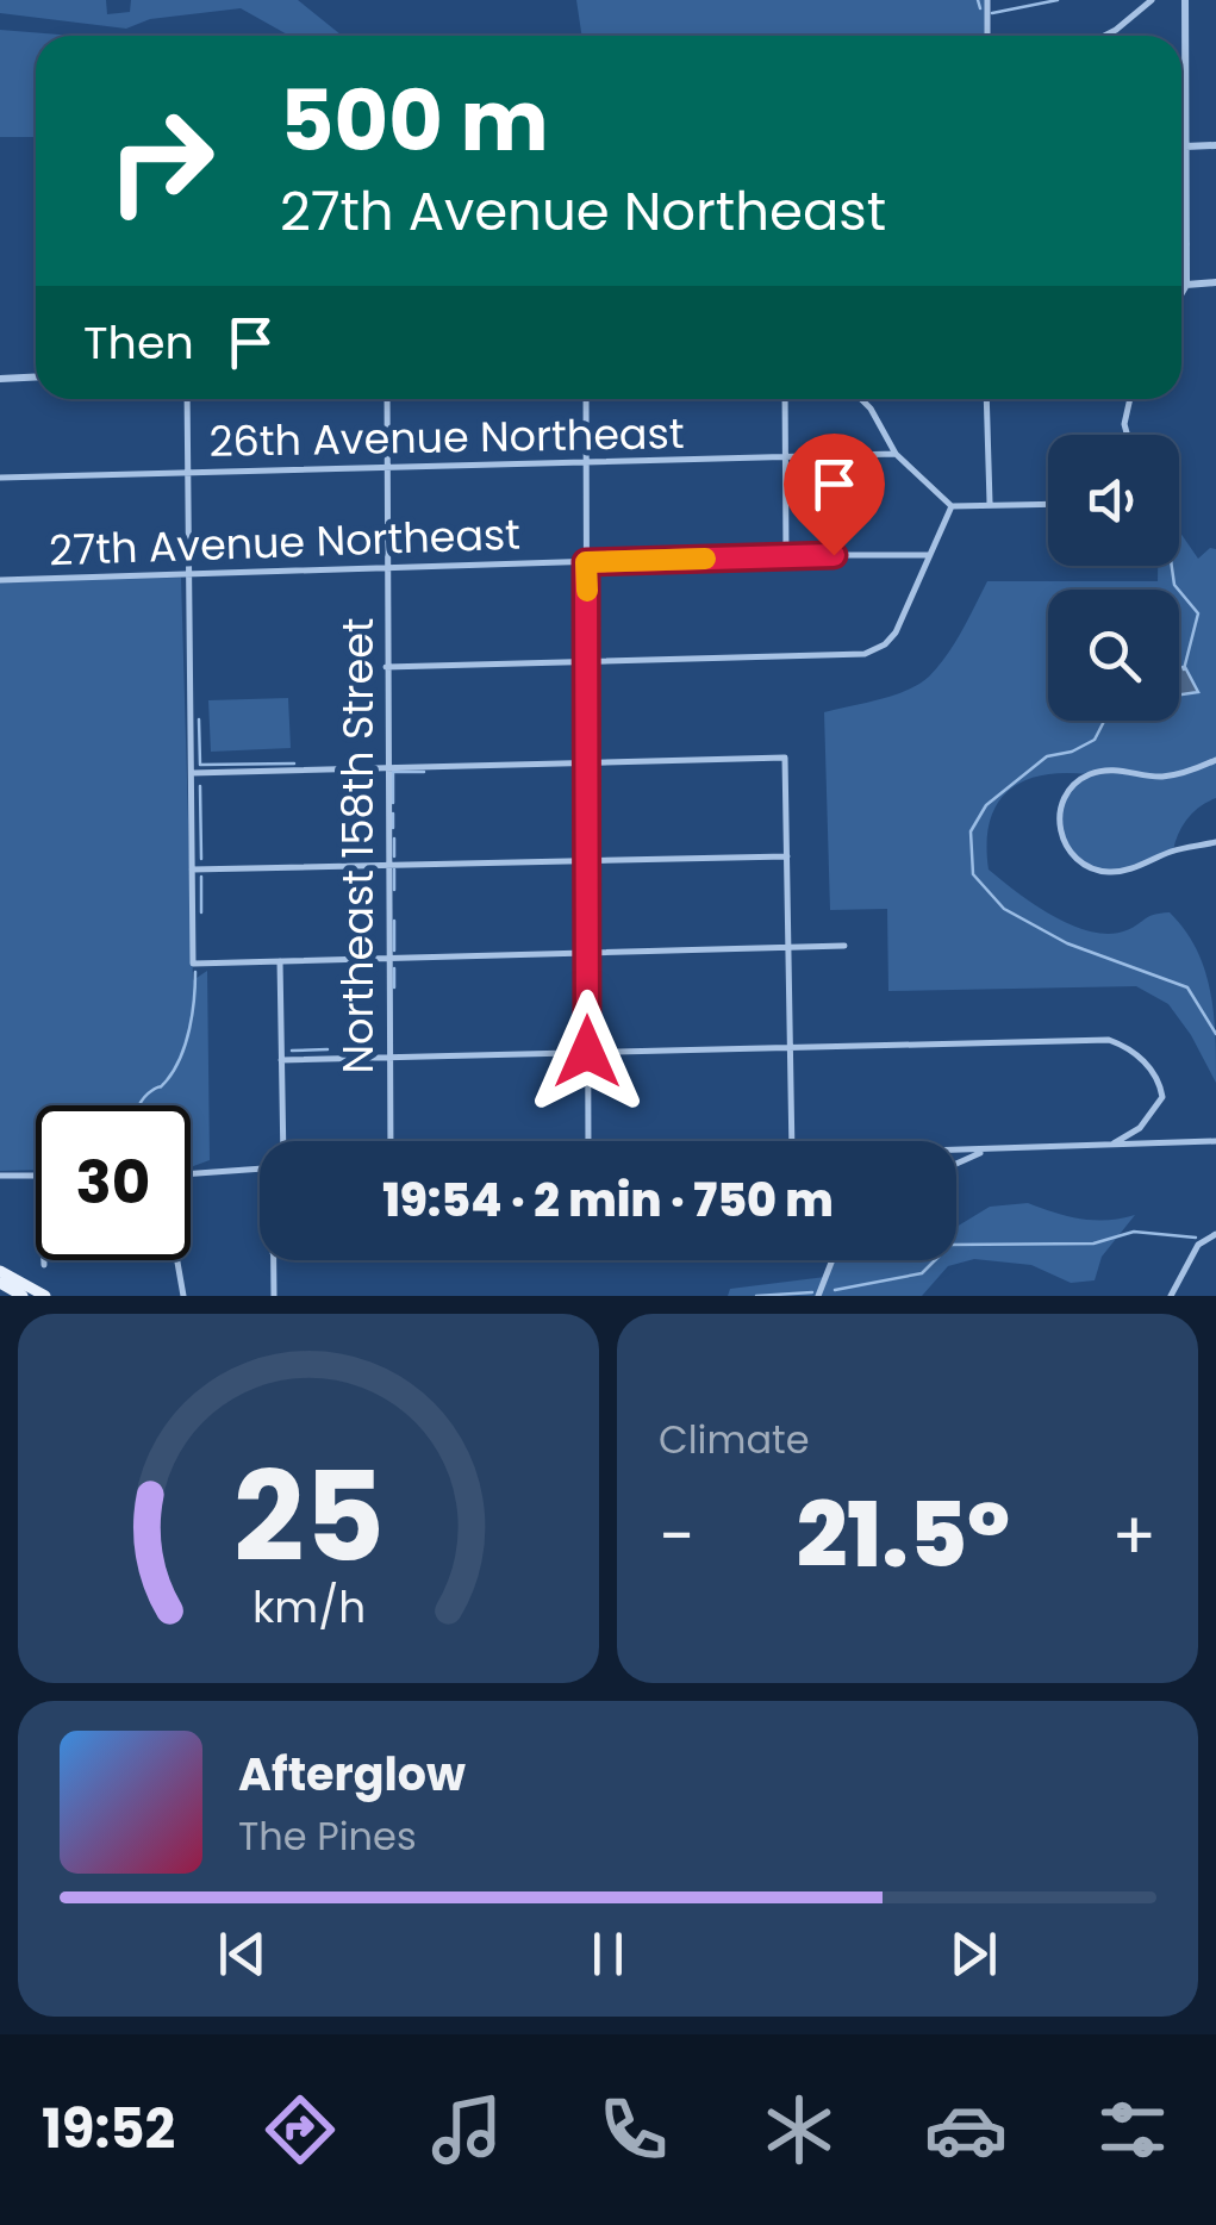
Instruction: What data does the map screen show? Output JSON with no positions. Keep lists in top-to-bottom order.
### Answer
{
  "streets": {
    "street": ["26th Avenue Northeast", "27th Avenue Northeast", "Northeast 158th Street"]
  },
  "crossings": [
    ["26th Avenue Northeast", "Northeast 158th Street"],
    ["27th Avenue Northeast", "Northeast 158th Street"]
  ],
  "page": {
    "turn": ["500 m", "27th Avenue Northeast"],
    "then": "Then",
    "limit": "30",
    "trip": "19:54 · 2 min · 750 m",
    "tile": "Climate",
    "heat": ["−", "21.5°", "+"],
    "song": ["Afterglow", "The Pines"],
    "tabs": "19:52",
    "gauge": ["25", "km/h"]
  }
}
